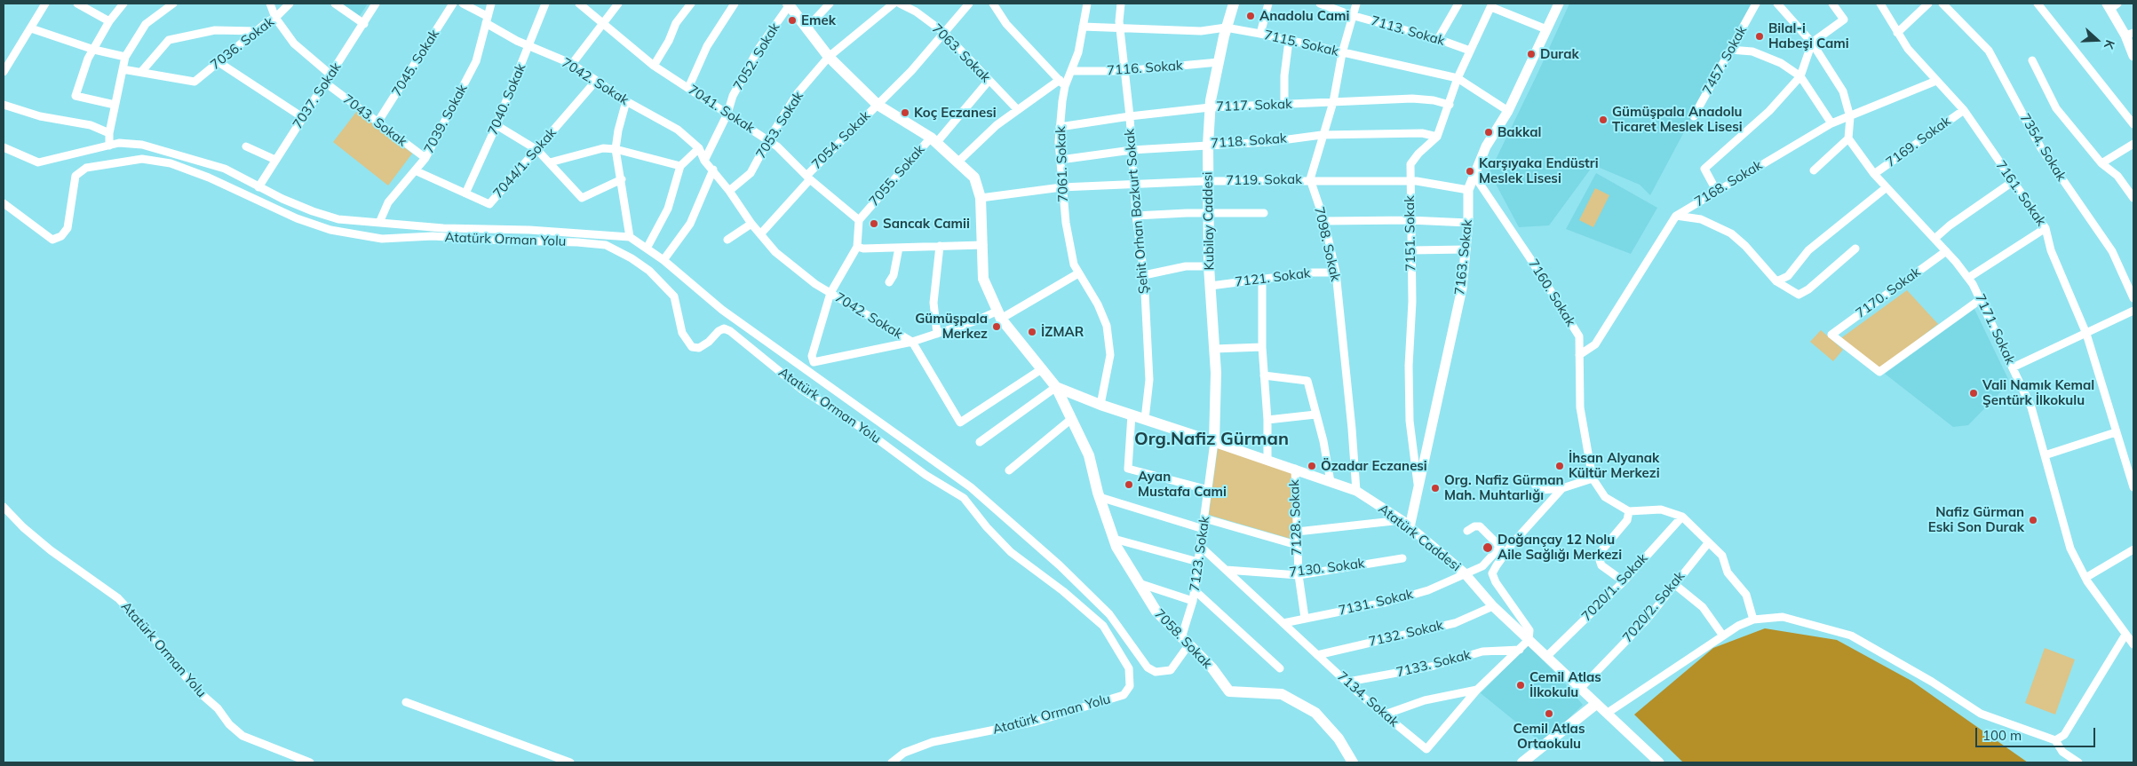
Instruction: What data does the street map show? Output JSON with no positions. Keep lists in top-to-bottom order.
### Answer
{
  "streets": {
    "main road": ["Kubilay Caddesi", "Atatürk Caddesi", "7058. Sokak"],
    "street": [
      "7113. Sokak",
      "7036. Sokak",
      "7115. Sokak",
      "7063. Sokak",
      "7052. Sokak",
      "7457. Sokak",
      "7045. Sokak",
      "7116. Sokak",
      "7042. Sokak",
      "7037. Sokak",
      "7040. Sokak",
      "7117. Sokak",
      "7041. Sokak",
      "7039. Sokak",
      "7043. Sokak",
      "7053. Sokak",
      "7054. Sokak",
      "7118. Sokak",
      "7169. Sokak",
      "7354. Sokak",
      "7044/1. Sokak",
      "7061. Sokak",
      "7055. Sokak",
      "7119. Sokak",
      "7168. Sokak",
      "7161. Sokak",
      "Şehit Orhan Bozkurt Sokak",
      "7151. Sokak",
      "Atatürk Orman Yolu",
      "7098. Sokak",
      "7163. Sokak",
      "7121. Sokak",
      "7160. Sokak",
      "7170. Sokak",
      "7171. Sokak",
      "7128. Sokak",
      "7123. Sokak",
      "7130. Sokak",
      "7020/1. Sokak",
      "7131. Sokak",
      "7020/2. Sokak",
      "7132. Sokak",
      "7133. Sokak",
      "7134. Sokak"
    ]
  },
  "crossings": [
    ["7113. Sokak", "7151. Sokak"],
    ["7115. Sokak", "7061. Sokak"],
    ["7115. Sokak", "Şehit Orhan Bozkurt Sokak"],
    ["7115. Sokak", "Kubilay Caddesi"],
    ["7115. Sokak", "7151. Sokak"],
    ["7115. Sokak", "7163. Sokak"],
    ["7063. Sokak", "7054. Sokak"],
    ["7063. Sokak", "7055. Sokak"],
    ["7052. Sokak", "7042. Sokak"],
    ["7052. Sokak", "7041. Sokak"],
    ["7045. Sokak", "7043. Sokak"],
    ["7116. Sokak", "7061. Sokak"],
    ["7116. Sokak", "Şehit Orhan Bozkurt Sokak"],
    ["7116. Sokak", "Kubilay Caddesi"],
    ["7042. Sokak", "7040. Sokak"],
    ["7042. Sokak", "7039. Sokak"],
    ["7042. Sokak", "7053. Sokak"],
    ["7042. Sokak", "7054. Sokak"],
    ["7042. Sokak", "7044/1. Sokak"],
    ["7037. Sokak", "7043. Sokak"],
    ["7040. Sokak", "7044/1. Sokak"],
    ["7117. Sokak", "7061. Sokak"],
    ["7117. Sokak", "Şehit Orhan Bozkurt Sokak"],
    ["7117. Sokak", "Kubilay Caddesi"],
    ["7117. Sokak", "7151. Sokak"],
    ["7041. Sokak", "7053. Sokak"],
    ["7041. Sokak", "7054. Sokak"],
    ["7041. Sokak", "7055. Sokak"],
    ["7039. Sokak", "7043. Sokak"],
    ["7039. Sokak", "7044/1. Sokak"],
    ["7118. Sokak", "7061. Sokak"],
    ["7118. Sokak", "Şehit Orhan Bozkurt Sokak"],
    ["7118. Sokak", "Kubilay Caddesi"],
    ["7118. Sokak", "7151. Sokak"],
    ["7169. Sokak", "7161. Sokak"],
    ["7169. Sokak", "7171. Sokak"],
    ["7061. Sokak", "7119. Sokak"],
    ["7061. Sokak", "Atatürk Caddesi"],
    ["7119. Sokak", "Şehit Orhan Bozkurt Sokak"],
    ["7119. Sokak", "Kubilay Caddesi"],
    ["7119. Sokak", "7151. Sokak"],
    ["7119. Sokak", "7098. Sokak"],
    ["7119. Sokak", "7163. Sokak"],
    ["7168. Sokak", "7161. Sokak"],
    ["7168. Sokak", "7160. Sokak"],
    ["Şehit Orhan Bozkurt Sokak", "Atatürk Caddesi"],
    ["Kubilay Caddesi", "7121. Sokak"],
    ["Kubilay Caddesi", "Atatürk Caddesi"],
    ["Kubilay Caddesi", "7123. Sokak"],
    ["7151. Sokak", "7163. Sokak"],
    ["7098. Sokak", "7121. Sokak"],
    ["7098. Sokak", "Atatürk Caddesi"],
    ["7163. Sokak", "7160. Sokak"],
    ["7163. Sokak", "Atatürk Caddesi"],
    ["7170. Sokak", "7171. Sokak"],
    ["7128. Sokak", "Atatürk Caddesi"],
    ["7128. Sokak", "7130. Sokak"],
    ["7128. Sokak", "7131. Sokak"],
    ["Atatürk Caddesi", "7123. Sokak"],
    ["Atatürk Caddesi", "7020/1. Sokak"],
    ["Atatürk Caddesi", "7131. Sokak"],
    ["Atatürk Caddesi", "7020/2. Sokak"],
    ["Atatürk Caddesi", "7132. Sokak"],
    ["Atatürk Caddesi", "7058. Sokak"],
    ["Atatürk Caddesi", "7134. Sokak"],
    ["7123. Sokak", "7058. Sokak"],
    ["7123. Sokak", "7134. Sokak"],
    ["7130. Sokak", "7134. Sokak"],
    ["7131. Sokak", "7134. Sokak"],
    ["7132. Sokak", "7134. Sokak"],
    ["7133. Sokak", "7134. Sokak"]
  ],
  "districts": ["Org.Nafiz Gürman"],
  "places": [
    "Anadolu Cami",
    "Emek",
    "Bilal-i Habeşi Cami",
    "Durak",
    "Koç Eczanesi",
    "Gümüşpala Anadolu Ticaret Meslek Lisesi",
    "Bakkal",
    "Karşıyaka Endüstri Meslek Lisesi",
    "Sancak Camii",
    "Gümüşpala Merkez",
    "İZMAR",
    "Vali Namık Kemal Şentürk İlkokulu",
    "Özadar Eczanesi",
    "İhsan Alyanak Kültür Merkezi",
    "Ayan Mustafa Cami",
    "Org. Nafiz Gürman Mah. Muhtarlığı",
    "Nafiz Gürman Eski Son Durak",
    "Doğançay 12 Nolu Aile Sağlığı Merkezi",
    "Cemil Atlas İlkokulu",
    "Cemil Atlas Ortaokulu"
  ],
  "scale_bar": "100 m",
  "north": "right"
}
